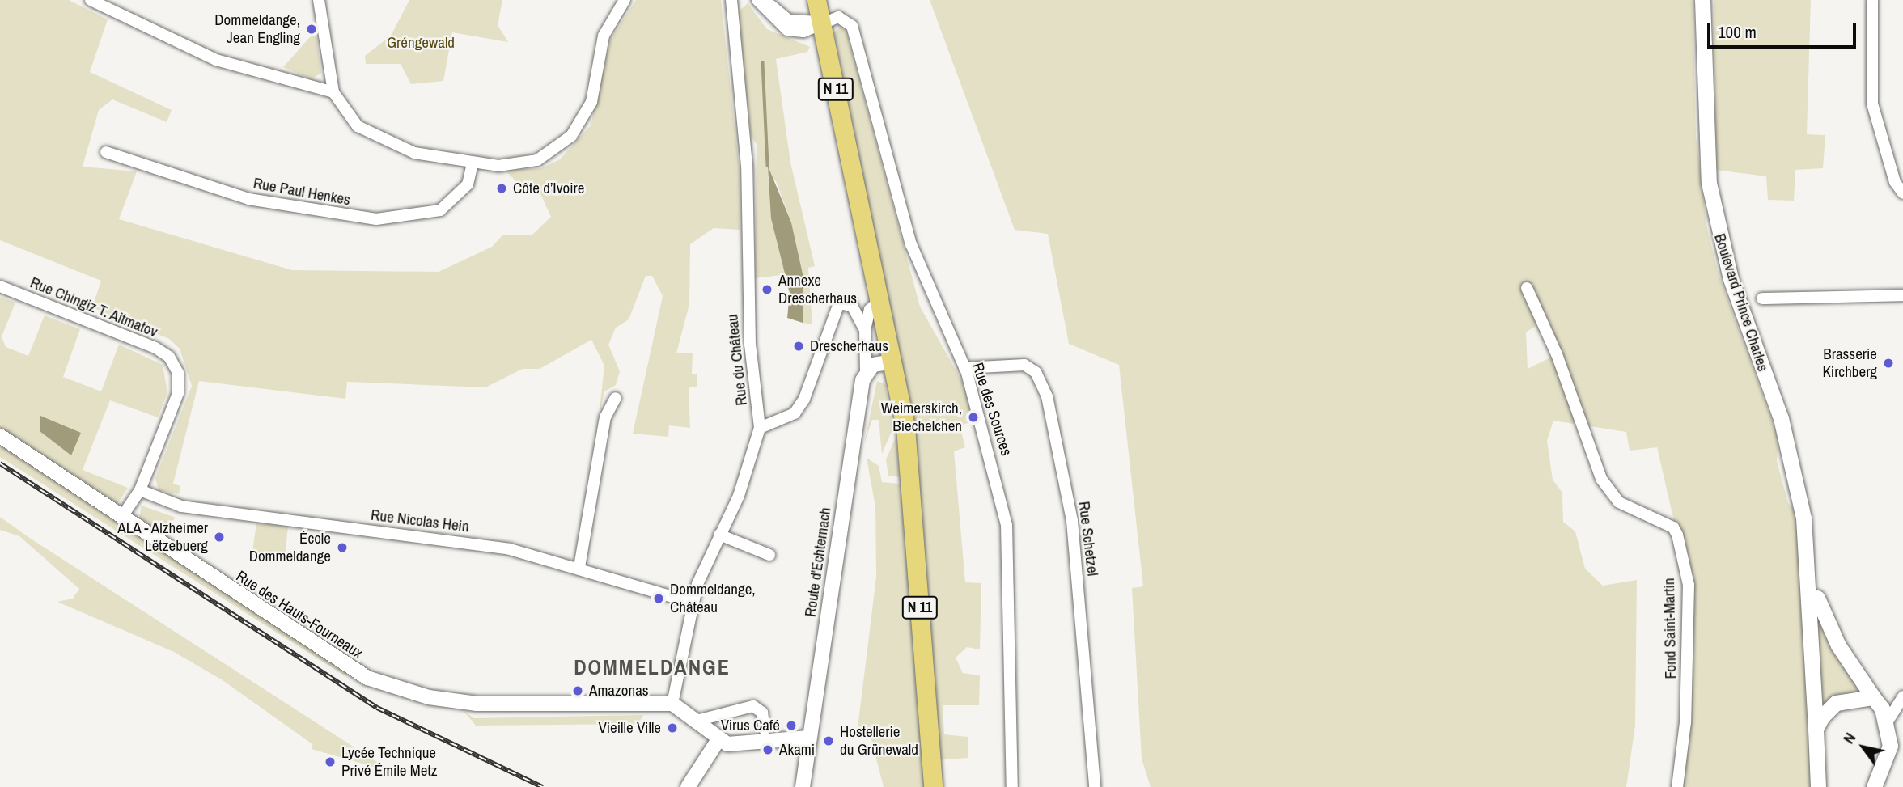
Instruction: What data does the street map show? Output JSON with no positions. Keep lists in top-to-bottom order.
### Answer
{
  "streets": {
    "main road": ["N 11", "Boulevard Prince Charles"],
    "street": [
      "Rue Paul Henkes",
      "Rue Chingiz T. Aitmatov",
      "Rue du Château",
      "Rue des Sources",
      "Rue Nicolas Hein",
      "Rue Schetzel",
      "Route d'Echternach",
      "Rue des Hauts-Fourneaux",
      "Fond Saint-Martin"
    ]
  },
  "crossings": [
    ["N 11", "Rue des Sources"],
    ["Rue Chingiz T. Aitmatov", "Rue Nicolas Hein"],
    ["Rue Chingiz T. Aitmatov", "Rue des Hauts-Fourneaux"],
    ["Rue du Château", "Rue Nicolas Hein"],
    ["Rue du Château", "Rue des Hauts-Fourneaux"],
    ["Rue des Sources", "Rue Schetzel"]
  ],
  "districts": ["DOMMELDANGE"],
  "parks": ["Gréngewald"],
  "places": [
    "Dommeldange, Jean Engling",
    "Côte d’Ivoire",
    "Annexe Drescherhaus",
    "Drescherhaus",
    "Brasserie Kirchberg",
    "Weimerskirch, Biechelchen",
    "ALA - Alzheimer Lëtzebuerg",
    "École Dommeldange",
    "Dommeldange, Château",
    "Amazonas",
    "Virus Café",
    "Vieille Ville",
    "Hostellerie du Grünewald",
    "Akami",
    "Lycée Technique Privé Émile Metz"
  ],
  "scale_bar": "100 m",
  "north": "top left"
}
